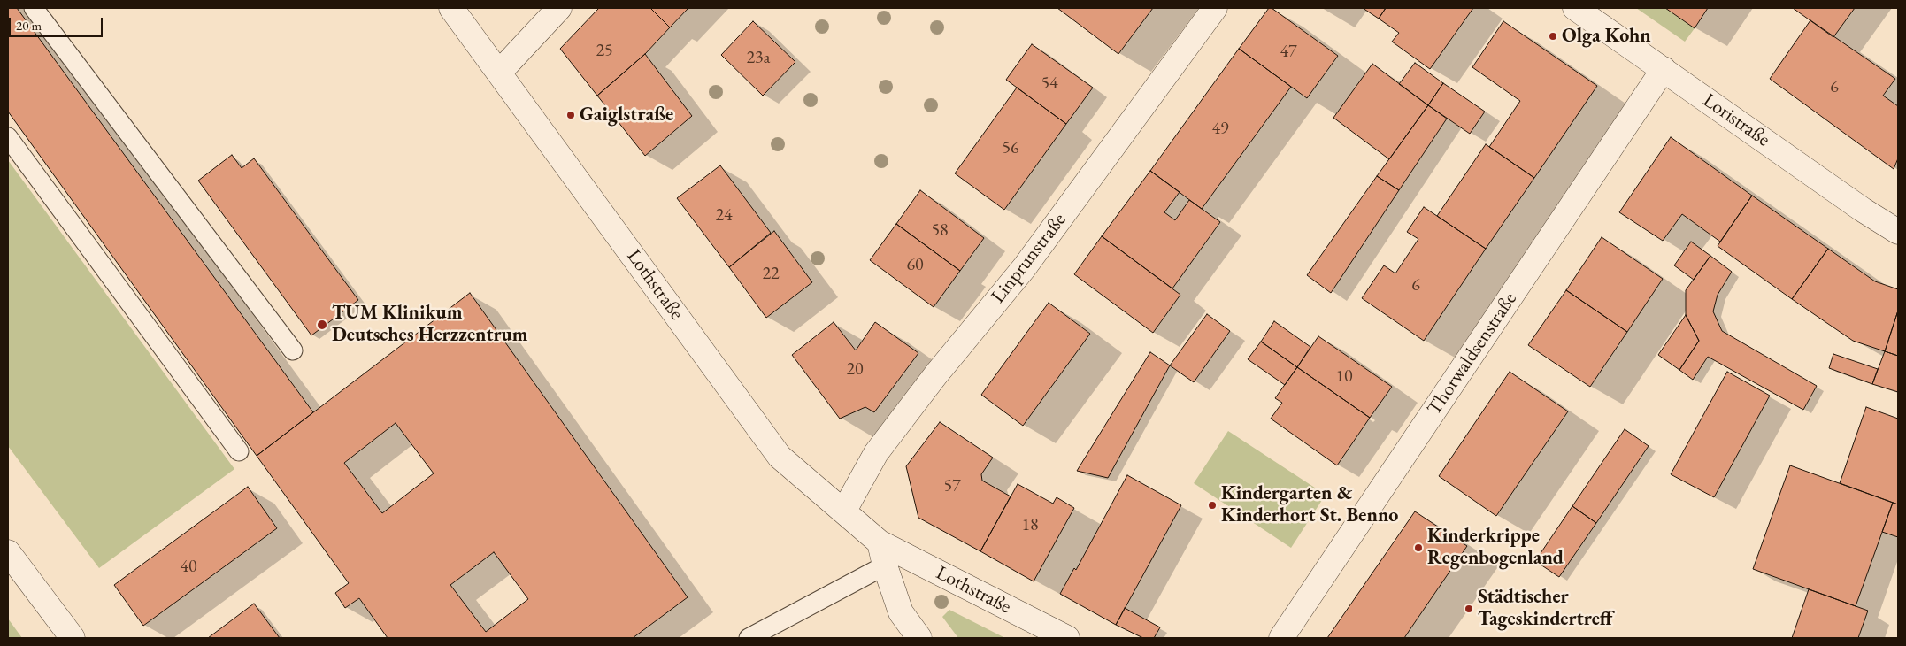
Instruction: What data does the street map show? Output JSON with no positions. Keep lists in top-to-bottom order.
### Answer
{
  "streets": {
    "street": [
      "Loristraße",
      "Linprunstraße",
      "Lothstraße",
      "Thorwaldsenstraße"
    ]
  },
  "crossings": [
    ["Loristraße", "Thorwaldsenstraße"],
    ["Linprunstraße", "Lothstraße"]
  ],
  "places": [
    "Olga Kohn",
    "Gaiglstraße",
    "TUM Klinikum Deutsches Herzzentrum",
    "Kindergarten & Kinderhort St. Benno",
    "Kinderkrippe Regenbogenland",
    "Städtischer Tageskindertreff"
  ],
  "house_numbers": [
    "25",
    "47",
    "23a",
    "54",
    "6",
    "49",
    "56",
    "24",
    "58",
    "60",
    "22",
    "6",
    "20",
    "10",
    "57",
    "18",
    "40"
  ],
  "scale_bar": "20 m"
}
